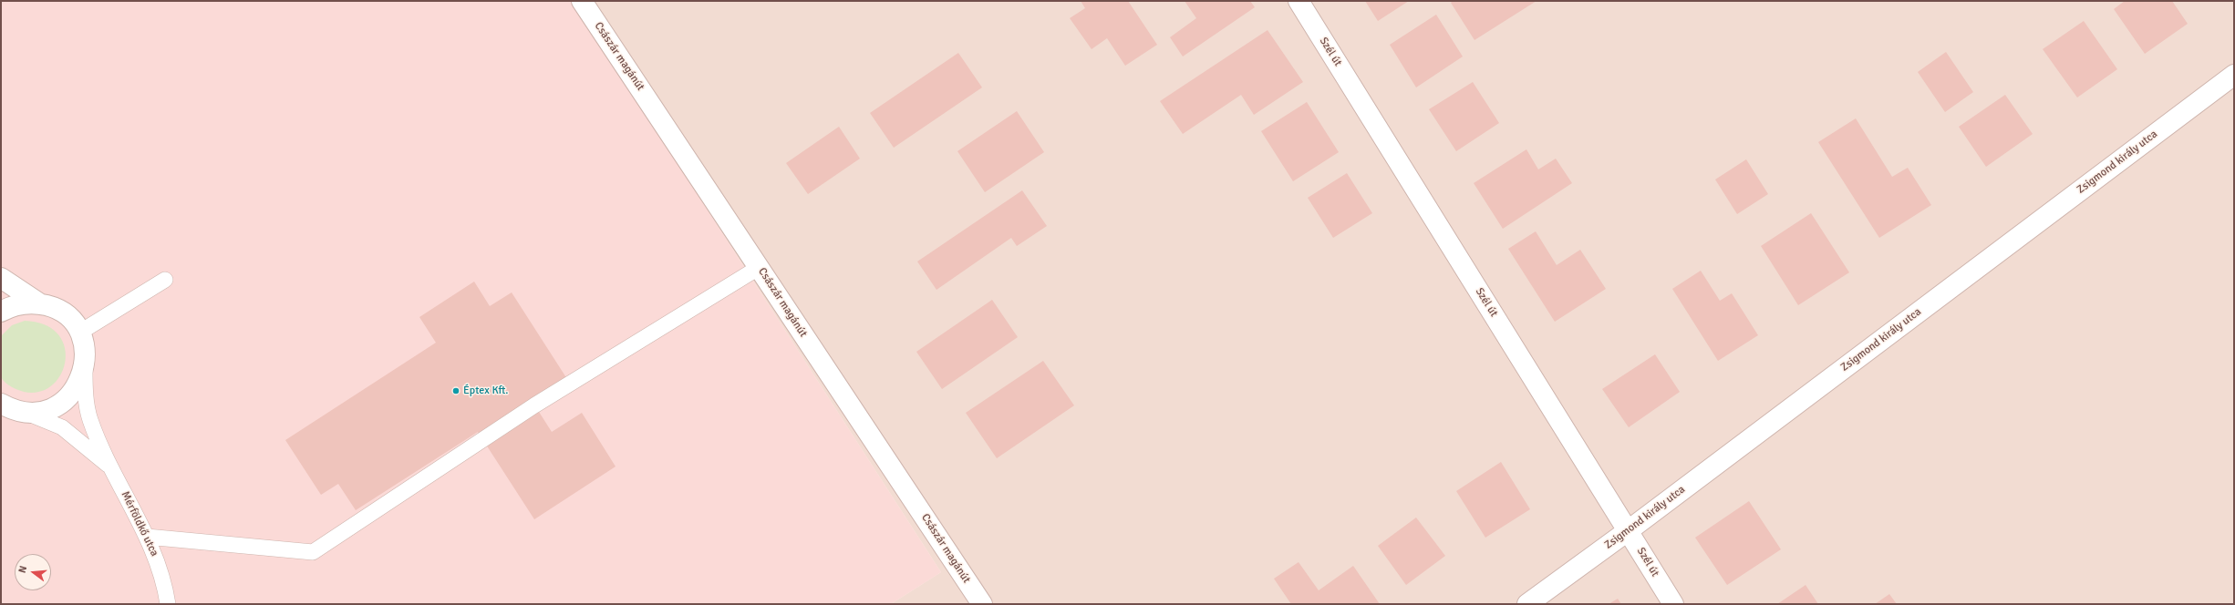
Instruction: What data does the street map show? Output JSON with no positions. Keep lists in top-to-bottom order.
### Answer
{
  "streets": {
    "street": ["Szél út", "Császár magánút", "Zsigmond király utca"],
    "lane": ["Mérföldkő utca"]
  },
  "crossings": [
    ["Szél út", "Zsigmond király utca"]
  ],
  "places": ["Éptex Kft."],
  "north": "left"
}
